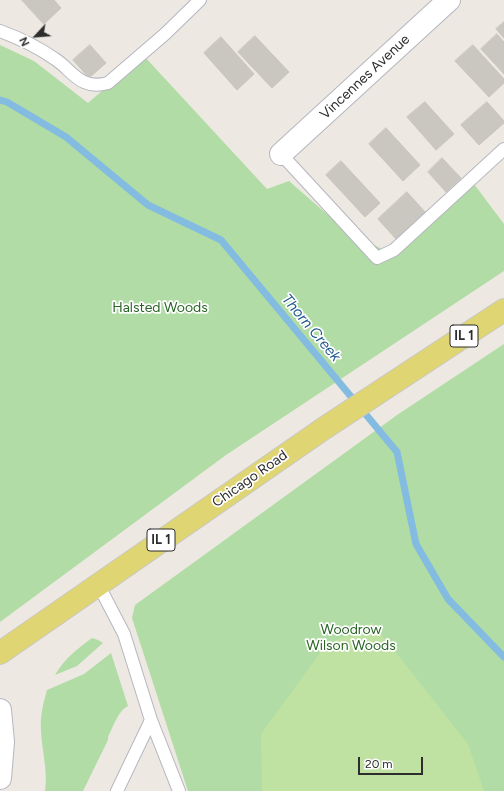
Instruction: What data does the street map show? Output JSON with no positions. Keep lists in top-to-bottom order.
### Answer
{
  "streets": {
    "main road": ["IL 1", "Chicago Road"],
    "street": ["Vincennes Avenue"]
  },
  "water": ["Thorn Creek"],
  "parks": ["Halsted Woods", "Woodrow Wilson Woods"],
  "scale_bar": "20 m",
  "north": "bottom left"
}
